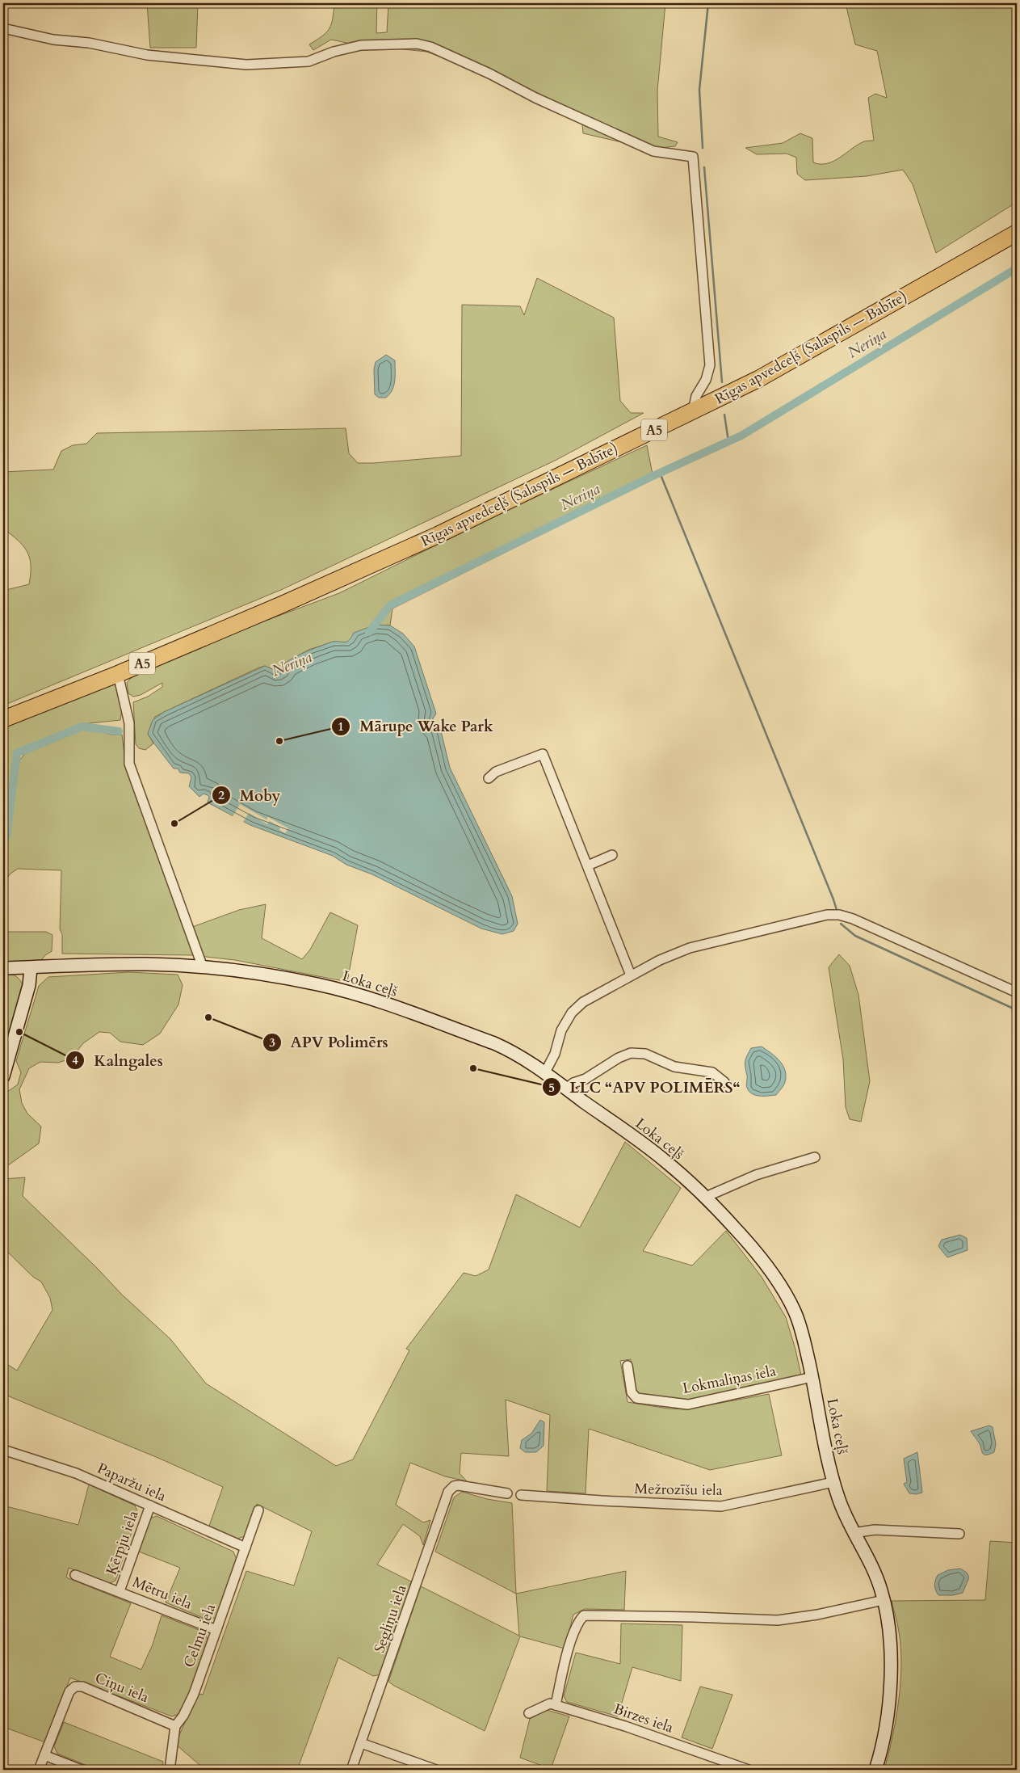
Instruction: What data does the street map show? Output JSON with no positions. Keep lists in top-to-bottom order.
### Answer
{
  "streets": {
    "highway": ["Rīgas apvedceļš (Salaspils — Babīte)", "A5"],
    "main road": ["Loka ceļš"],
    "street": [
      "Lokmaliņas iela",
      "Paparžu iela",
      "Mežrozīšu iela",
      "Ķērpju iela",
      "Mētru iela",
      "Segliņu iela",
      "Celmu iela",
      "Ciņu iela",
      "Birzes iela"
    ]
  },
  "crossings": [
    ["Loka ceļš", "Lokmaliņas iela"],
    ["Loka ceļš", "Mežrozīšu iela"],
    ["Paparžu iela", "Ķērpju iela"],
    ["Paparžu iela", "Celmu iela"],
    ["Ķērpju iela", "Mētru iela"],
    ["Mētru iela", "Celmu iela"],
    ["Celmu iela", "Ciņu iela"]
  ],
  "water": ["Neriņa"],
  "places": [
    "Mārupe Wake Park",
    "Moby",
    "APV Polimērs",
    "Kalngales",
    "LLC “APV POLIMĒRS“"
  ]
}
